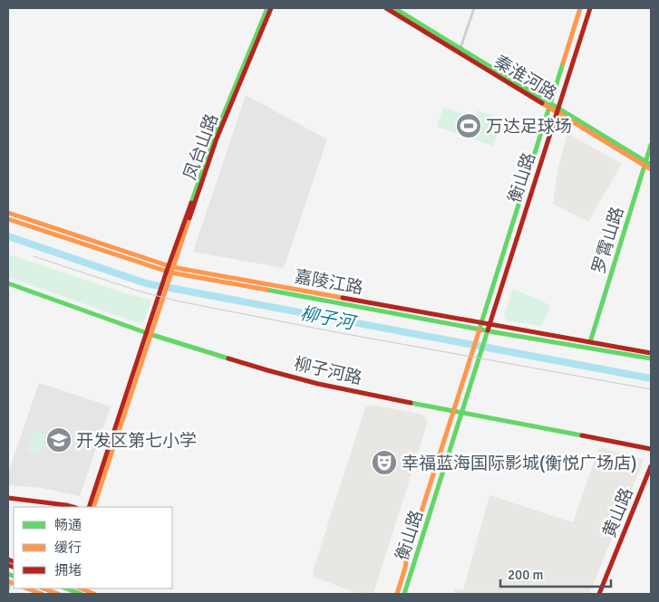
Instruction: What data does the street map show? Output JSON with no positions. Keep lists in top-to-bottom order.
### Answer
{
  "streets": {
    "main road": [
      "秦淮河路",
      "凤台山路",
      "衡山路",
      "罗霄山路",
      "嘉陵江路",
      "柳子河路",
      "黄山路"
    ]
  },
  "crossings": [
    ["秦淮河路", "衡山路"],
    ["秦淮河路", "罗霄山路"],
    ["凤台山路", "嘉陵江路"],
    ["凤台山路", "柳子河路"],
    ["衡山路", "嘉陵江路"],
    ["衡山路", "柳子河路"],
    ["罗霄山路", "嘉陵江路"]
  ],
  "water": ["柳子河"],
  "places": {
    "sports": ["万达足球场"],
    "school or university": ["开发区第七小学"],
    "theatre": ["幸福蓝海国际影城(衡悦广场店)"]
  },
  "legend": ["畅通", "缓行", "拥堵"],
  "scale_bar": "200 m"
}
